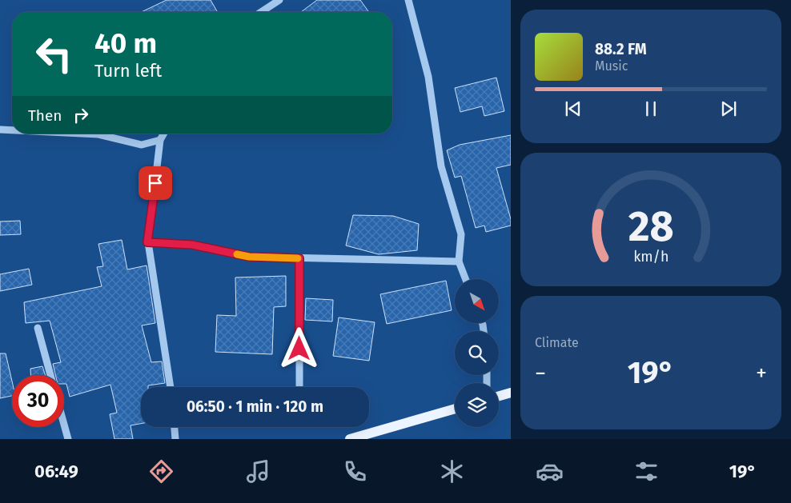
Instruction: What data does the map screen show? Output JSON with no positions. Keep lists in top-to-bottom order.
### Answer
{
  "north": "bottom right",
  "page": {
    "turn": ["40 m", "Turn left"],
    "song": ["88.2 FM", "Music"],
    "then": "Then",
    "tile": "Climate",
    "heat": ["−", "19°", "+"],
    "limit": "30",
    "trip": "06:50 · 1 min · 120 m",
    "tabs": ["06:49", "19°"],
    "gauge": ["28", "km/h"]
  }
}
